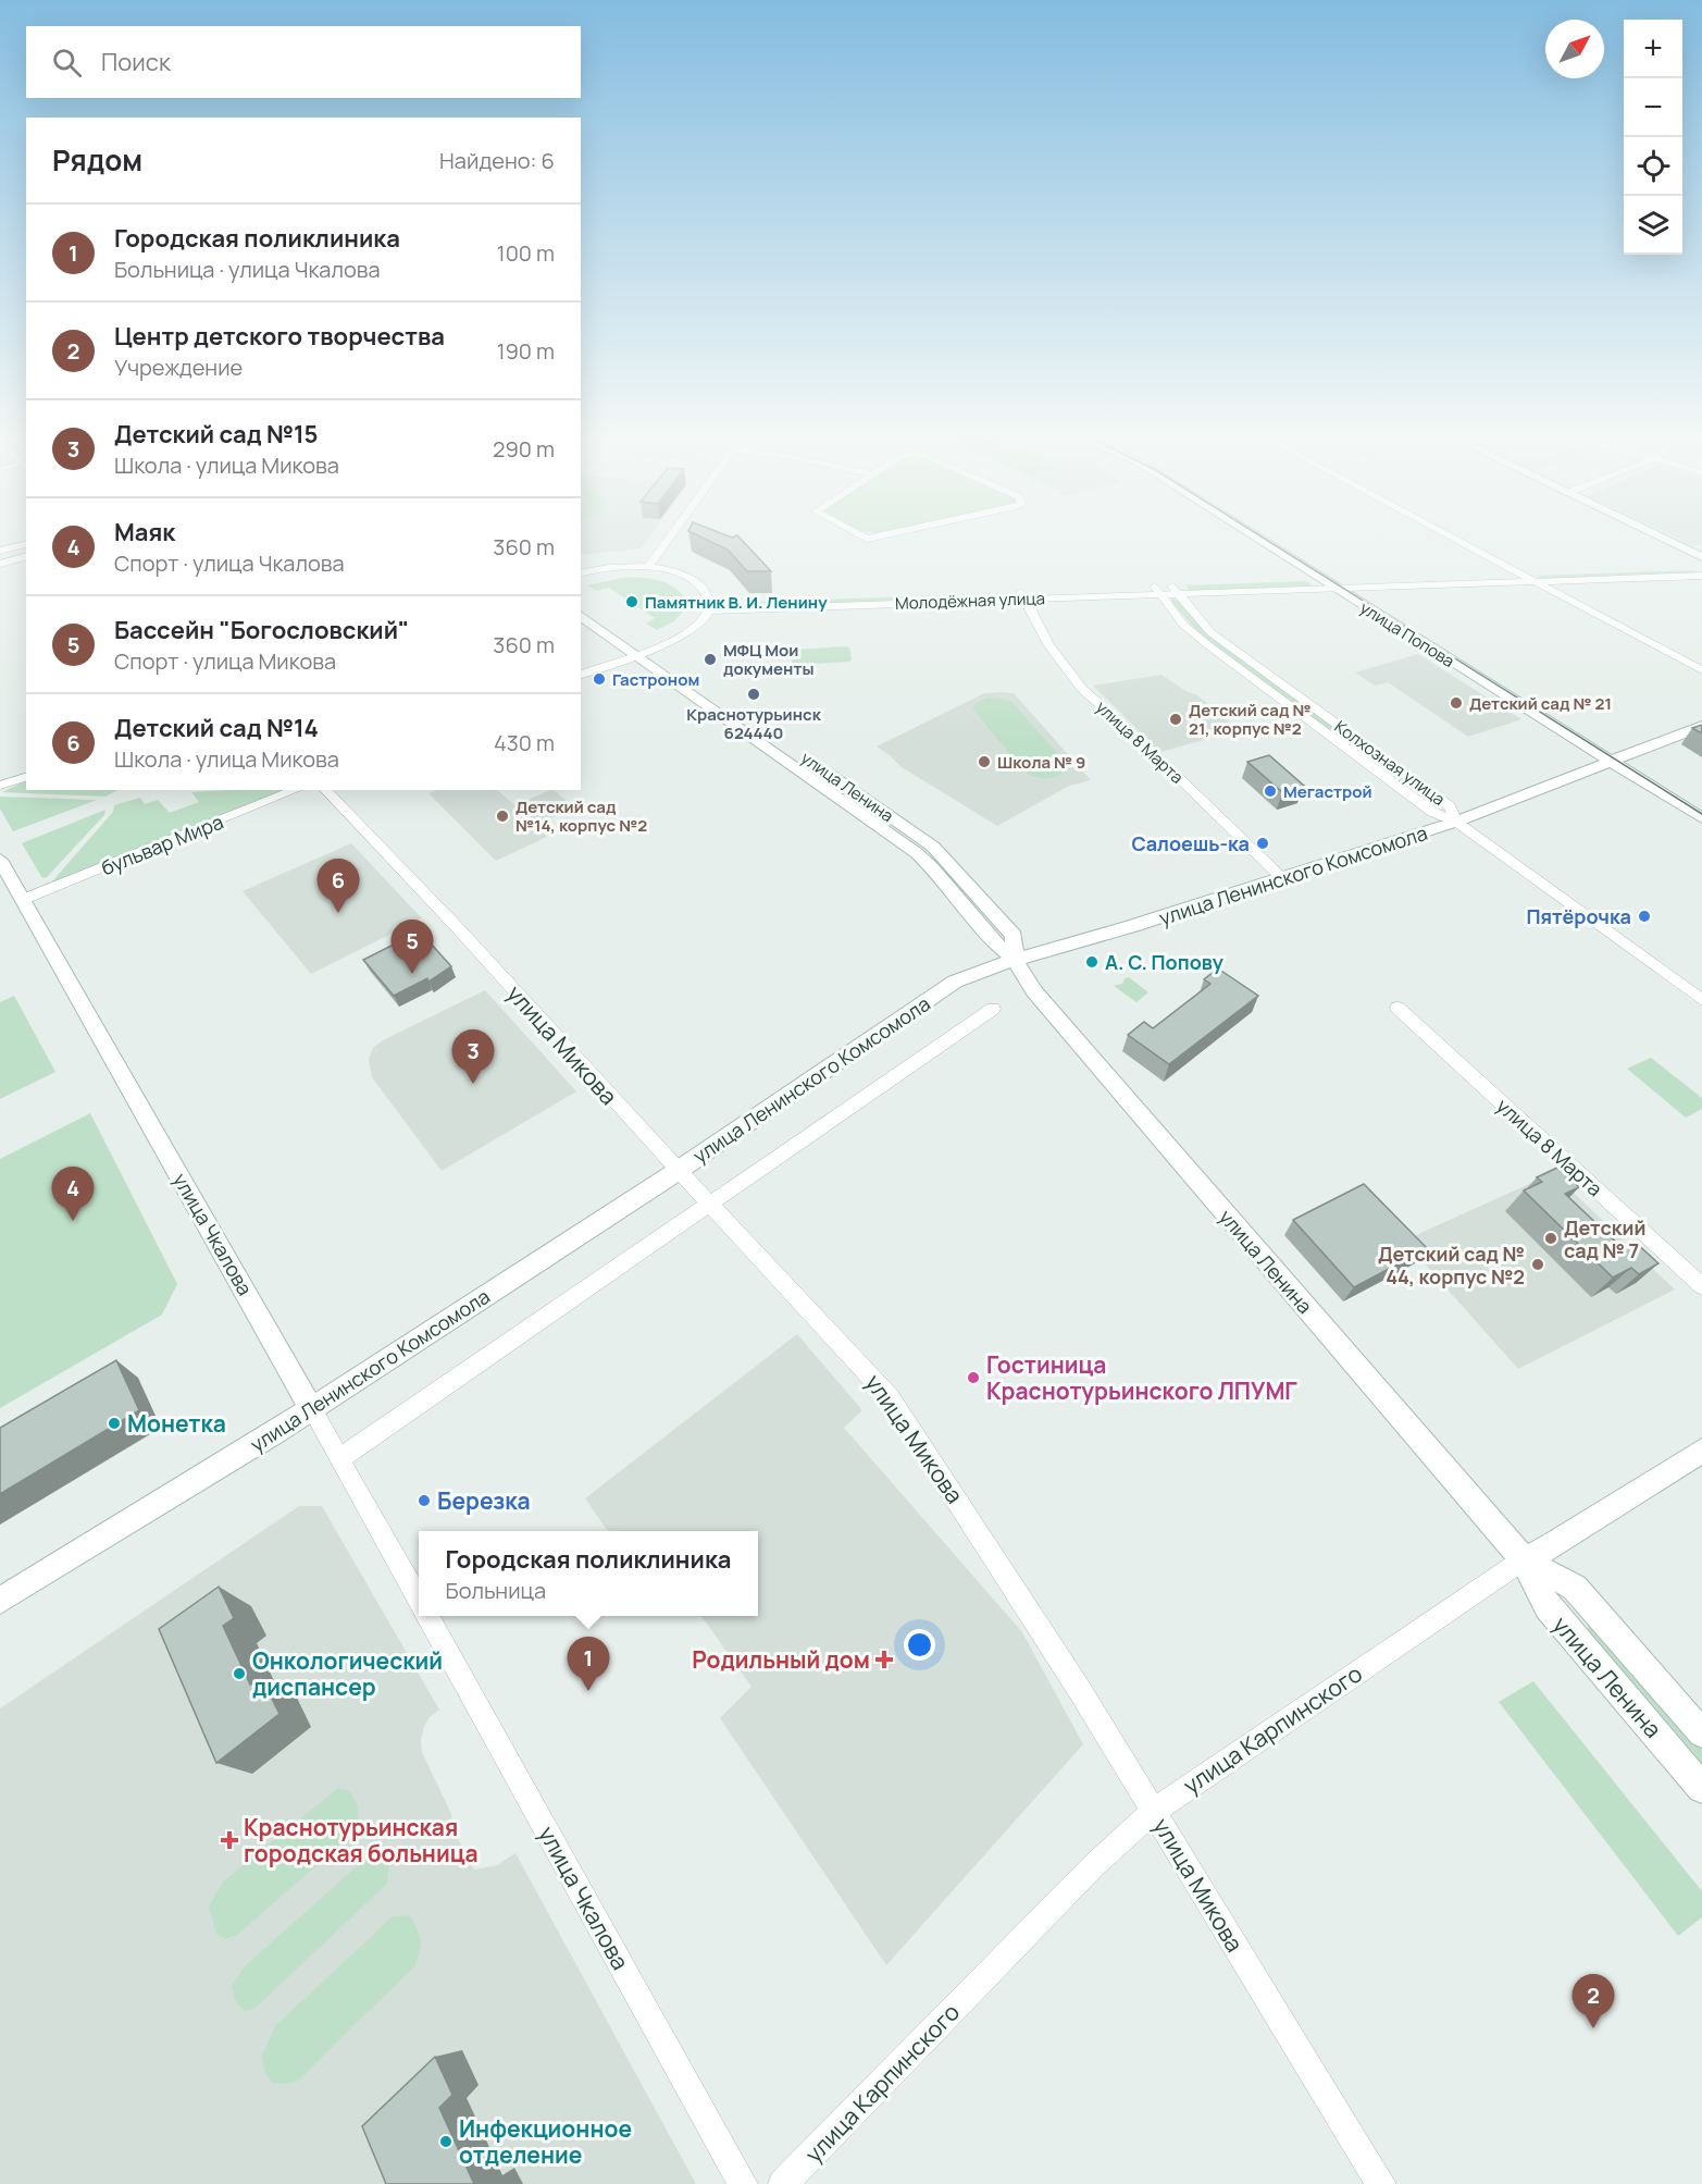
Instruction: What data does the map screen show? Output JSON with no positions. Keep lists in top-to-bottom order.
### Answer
{
  "streets": {
    "street": [
      "Молодёжная улица",
      "улица Попова",
      "улица 8 Марта",
      "Колхозная улица",
      "улица Ленина",
      "бульвар Мира",
      "улица Ленинского Комсомола",
      "улица Микова",
      "улица Чкалова",
      "улица Карпинского"
    ]
  },
  "crossings": [
    ["Молодёжная улица", "улица Попова"],
    ["Молодёжная улица", "улица 8 Марта"],
    ["Молодёжная улица", "Колхозная улица"],
    ["улица Попова", "улица Ленинского Комсомола"],
    ["улица 8 Марта", "улица Ленинского Комсомола"],
    ["Колхозная улица", "улица Ленинского Комсомола"],
    ["улица Ленина", "улица Ленинского Комсомола"],
    ["улица Ленина", "улица Карпинского"],
    ["бульвар Мира", "улица Чкалова"],
    ["улица Ленинского Комсомола", "улица Микова"],
    ["улица Ленинского Комсомола", "улица Чкалова"],
    ["улица Микова", "улица Карпинского"]
  ],
  "places": {
    "other": [
      "Памятник В. И. Ленину",
      "МФЦ Мои документы",
      "Гастроном",
      "Краснотурьинск 624440",
      "Детский сад № 21",
      "Детский сад № 21, корпус №2",
      "Школа № 9",
      "Мегастрой",
      "Детский сад №14, корпус №2",
      "Салоешь-ка",
      "Пятёрочка",
      "А. С. Попову",
      "Детский сад № 7",
      "Детский сад № 44, корпус №2",
      "Гостиница Краснотурьинского ЛПУМГ",
      "Монетка",
      "Березка",
      "Онкологический диспансер",
      "Инфекционное отделение"
    ],
    "health": ["Родильный дом", "Краснотурьинская городская больница"]
  },
  "north": "top right",
  "page": {
    "map_buttons": ["+", "−"],
    "search": "Поиск",
    "heading": ["Рядом", "Найдено: 6"],
    "list": [
      {
        "mark": "1",
        "name": "Городская поликлиника",
        "note": "Больница · улица Чкалова",
        "value": "100 m"
      },
      {
        "mark": "2",
        "name": "Центр детского творчества",
        "note": "Учреждение",
        "value": "190 m"
      },
      {
        "mark": "3",
        "name": "Детский сад №15",
        "note": "Школа · улица Микова",
        "value": "290 m"
      },
      {
        "mark": "4",
        "name": "Маяк",
        "note": "Спорт · улица Чкалова",
        "value": "360 m"
      },
      {
        "mark": "5",
        "name": "Бассейн \"Богословский\"",
        "note": "Спорт · улица Микова",
        "value": "360 m"
      },
      {
        "mark": "6",
        "name": "Детский сад №14",
        "note": "Школа · улица Микова",
        "value": "430 m"
      }
    ],
    "pins": [
      "6",
      "5",
      "3",
      "4",
      "1",
      "2"
    ],
    "popup": ["Городская поликлиника", "Больница"]
  }
}
